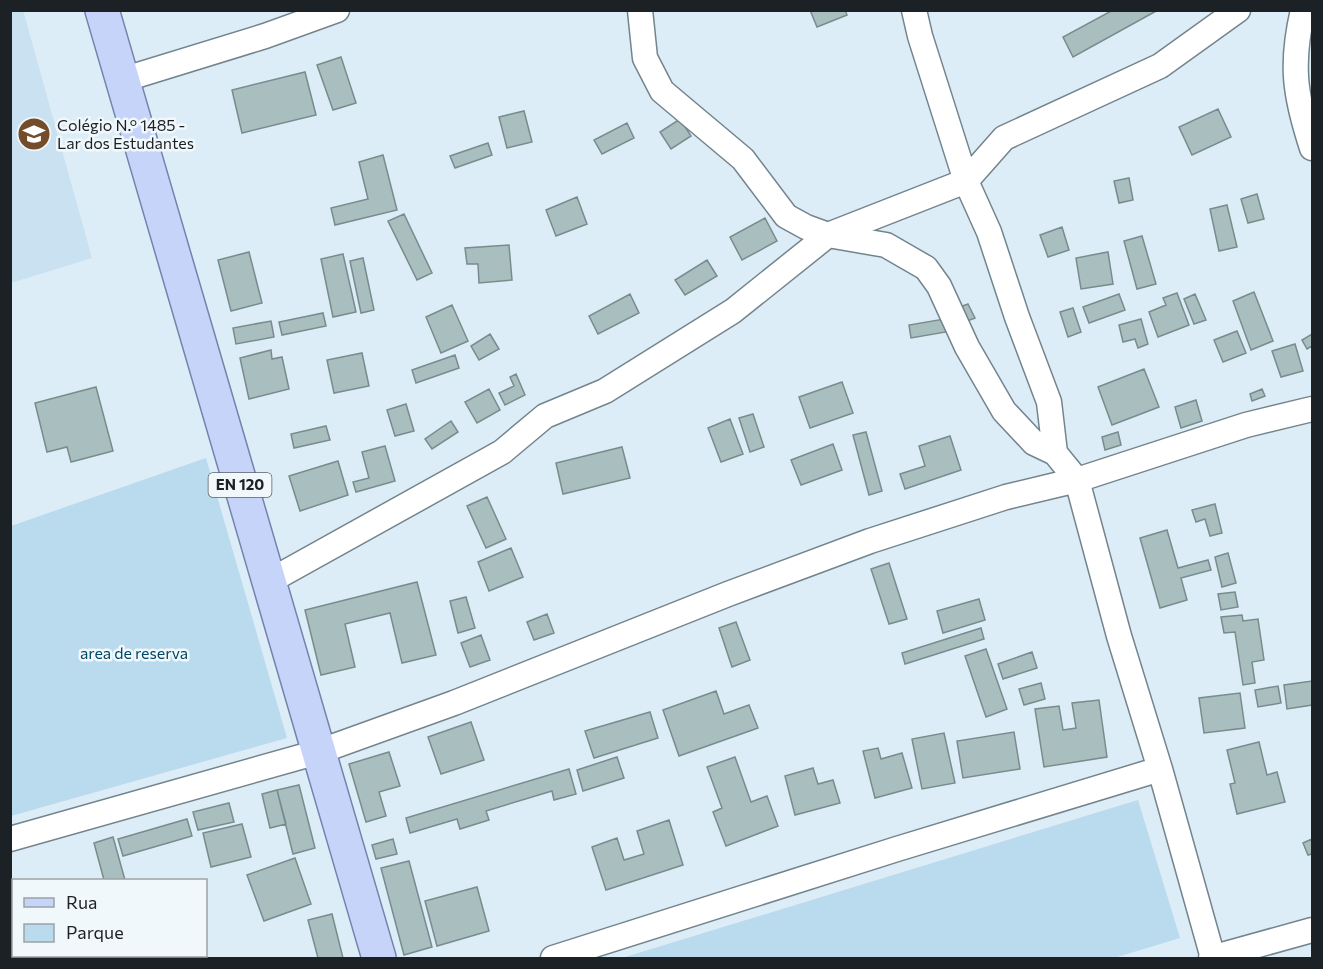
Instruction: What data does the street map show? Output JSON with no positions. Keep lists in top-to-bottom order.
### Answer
{
  "streets": {
    "main road": ["EN 120"]
  },
  "parks": ["area de reserva"],
  "places": {
    "school or university": ["Colégio N.º 1485 - Lar dos Estudantes"]
  },
  "legend": ["Rua", "Parque"]
}
